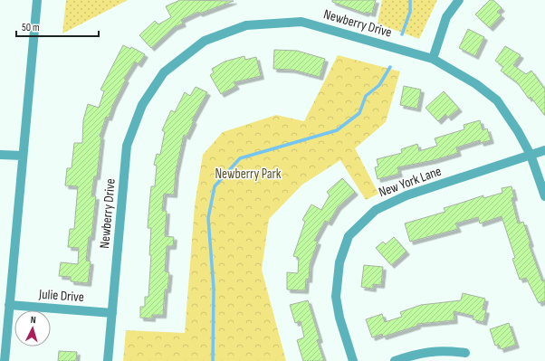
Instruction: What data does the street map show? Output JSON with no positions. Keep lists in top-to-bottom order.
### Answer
{
  "streets": {
    "street": ["Newberry Drive", "New York Lane", "Julie Drive"]
  },
  "crossings": [
    ["Newberry Drive", "New York Lane"],
    ["Newberry Drive", "Julie Drive"]
  ],
  "parks": ["Newberry Park"],
  "scale_bar": "50 m",
  "north": "top"
}
